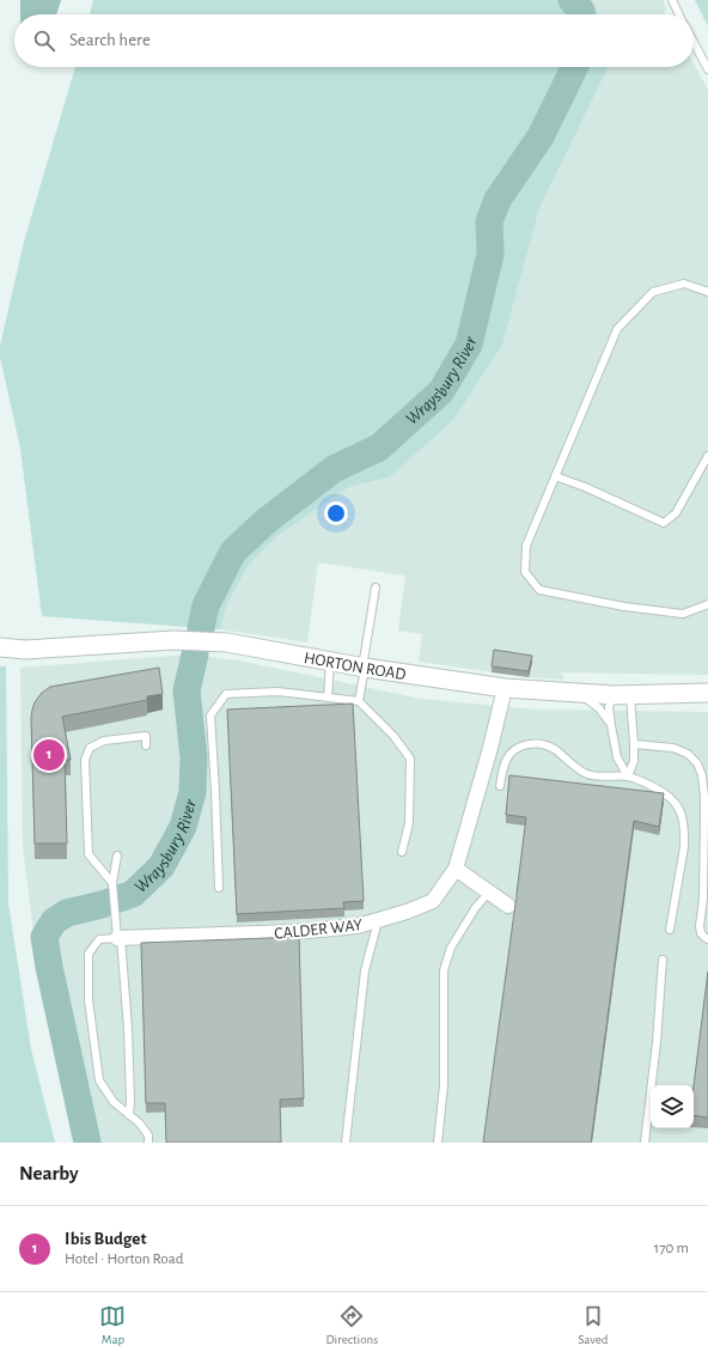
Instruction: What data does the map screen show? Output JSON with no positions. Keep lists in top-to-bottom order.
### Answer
{
  "streets": {
    "street": ["HORTON ROAD", "CALDER WAY"]
  },
  "crossings": [
    ["HORTON ROAD", "CALDER WAY"]
  ],
  "water": ["Wraysbury River"],
  "page": {
    "search": "Search here",
    "pins": "1",
    "heading": "Nearby",
    "list": [
      {
        "mark": "1",
        "name": "Ibis Budget",
        "note": "Hotel · Horton Road",
        "value": "170 m"
      }
    ],
    "nav": ["Map", "Directions", "Saved"]
  }
}
